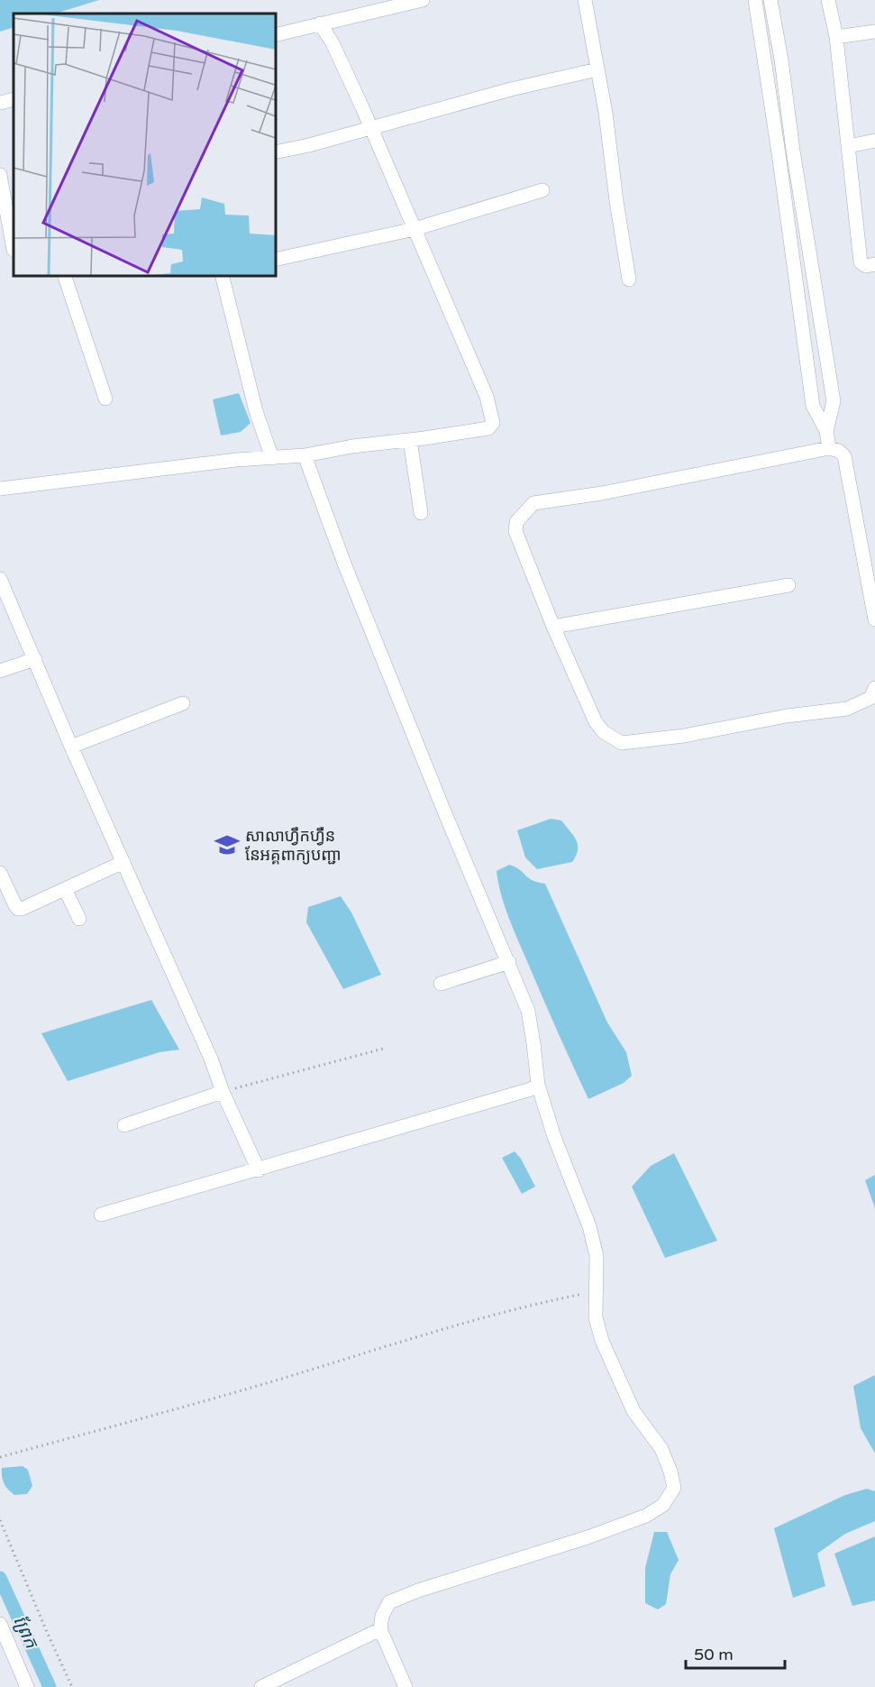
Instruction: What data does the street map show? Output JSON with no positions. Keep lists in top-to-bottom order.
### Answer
{
  "water": ["ព្រែក"],
  "places": {
    "school or university": ["សាលាហ្វឹកហ្វឺន នែអគ្គពាក្យបញ្ជា"]
  },
  "scale_bar": "50 m"
}
